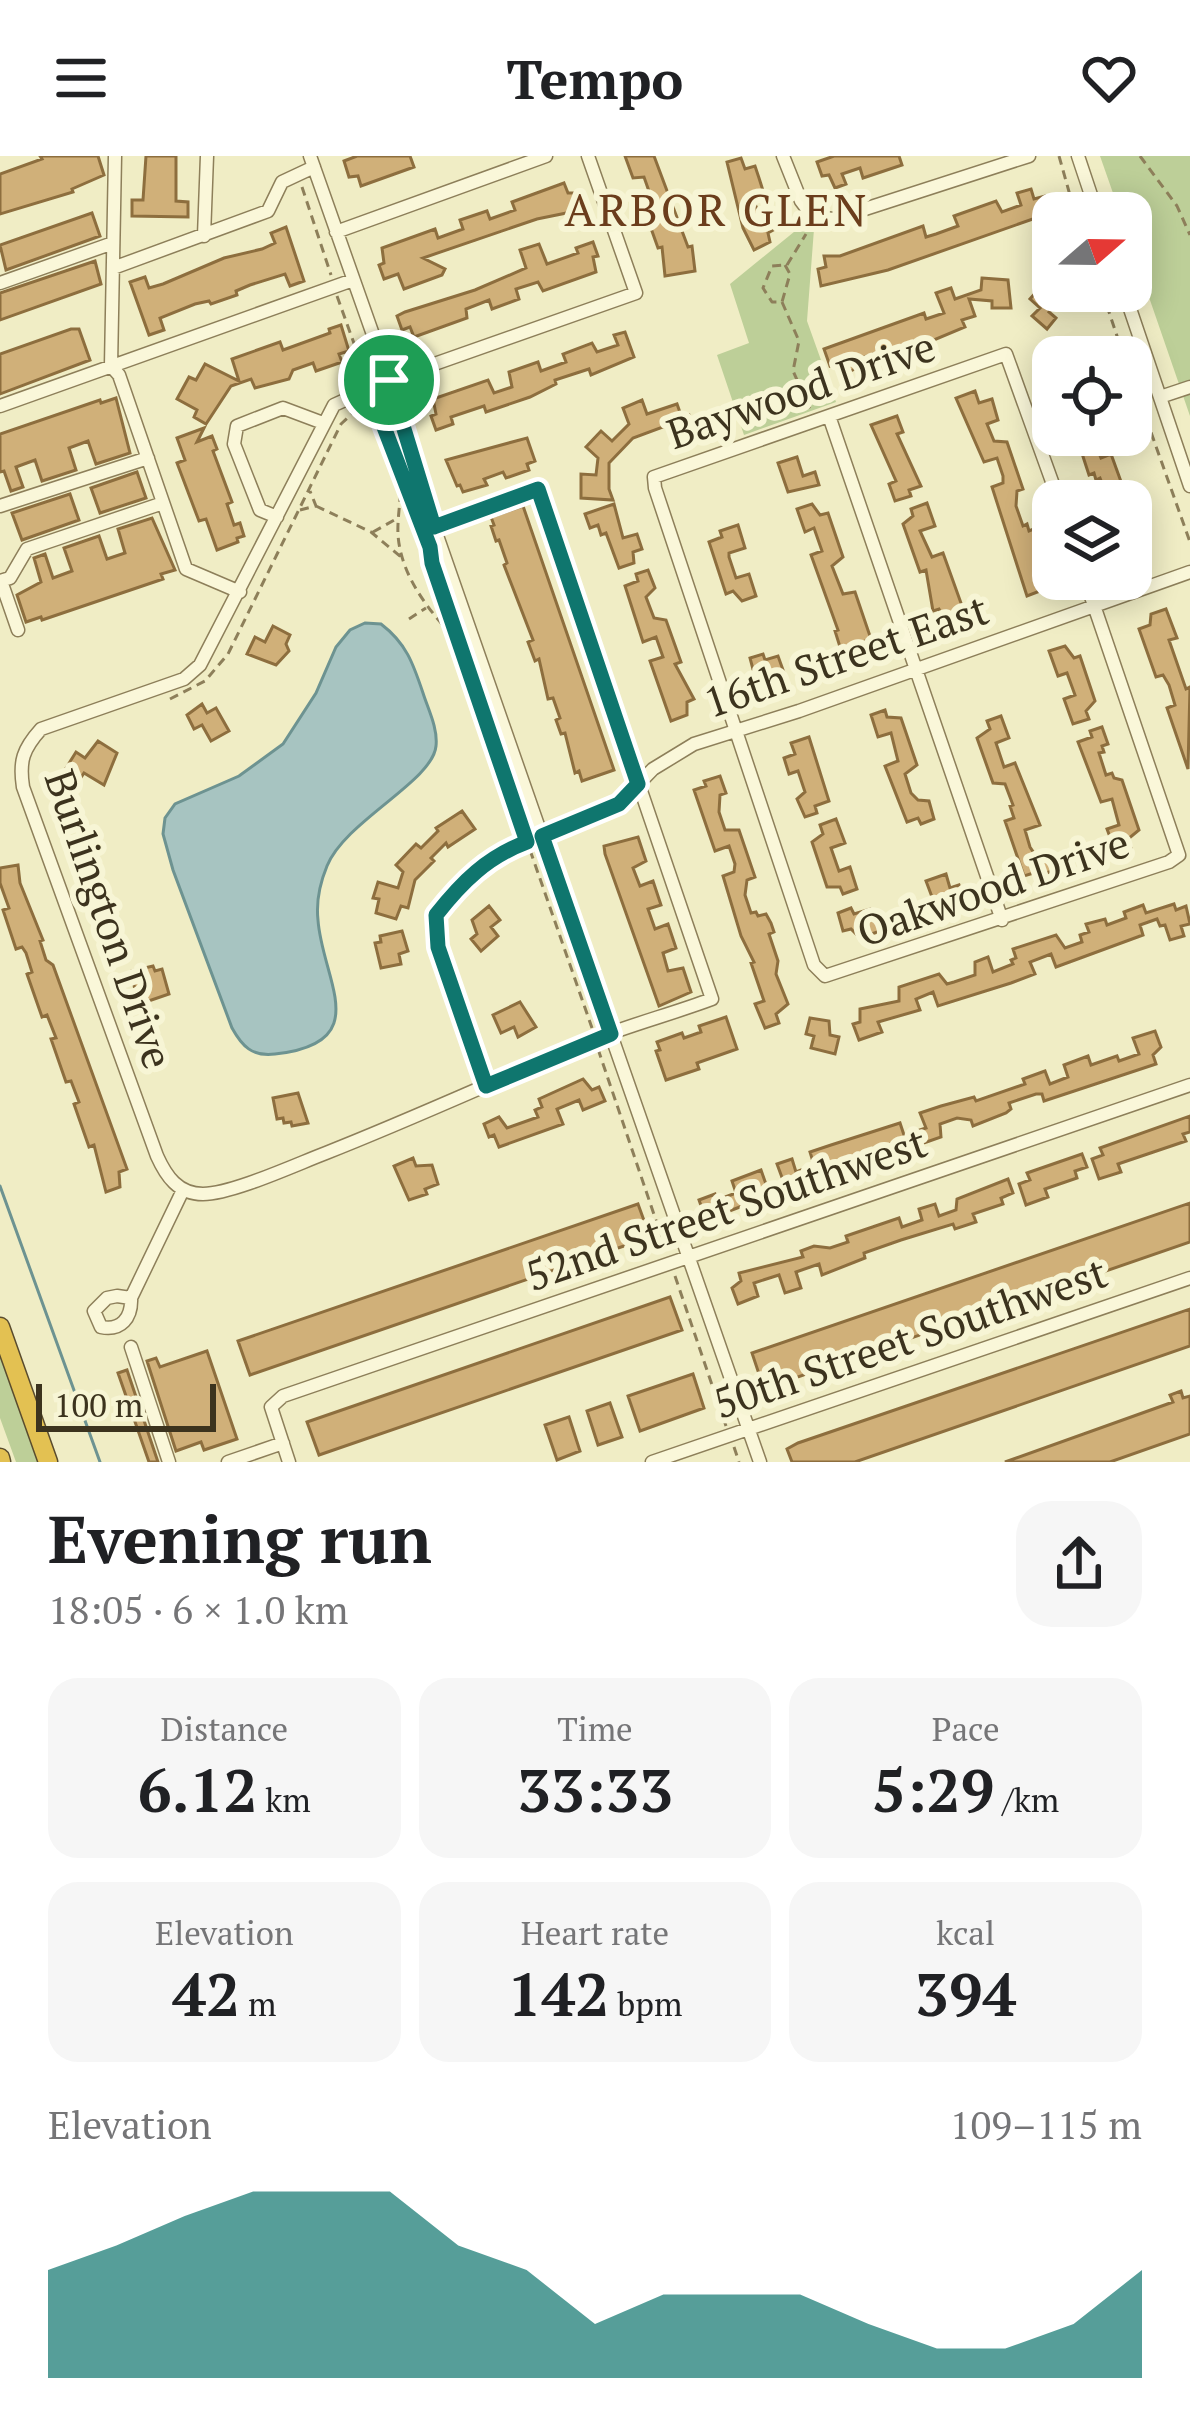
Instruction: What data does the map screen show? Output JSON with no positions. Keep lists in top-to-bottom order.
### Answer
{
  "streets": {
    "street": [
      "Baywood Drive",
      "16th Street East",
      "Oakwood Drive",
      "Burlington Drive",
      "52nd Street Southwest",
      "50th Street Southwest"
    ]
  },
  "crossings": [
    ["Baywood Drive", "16th Street East"],
    ["Baywood Drive", "Oakwood Drive"],
    ["16th Street East", "Oakwood Drive"]
  ],
  "districts": ["ARBOR GLEN"],
  "scale_bar": "100 m",
  "north": "right",
  "page": {
    "header": "Tempo",
    "scale": "100 m",
    "heading": ["Evening run", "18:05 · 6 × 1.0 km"],
    "stats": [
      ["Distance", "6.12 km"],
      ["Time", "33:33"],
      ["Pace", "5:29 /km"],
      ["Elevation", "42 m"],
      ["Heart rate", "142 bpm"],
      ["kcal", "394"]
    ],
    "chart": ["Elevation", "109–115 m"]
  }
}
